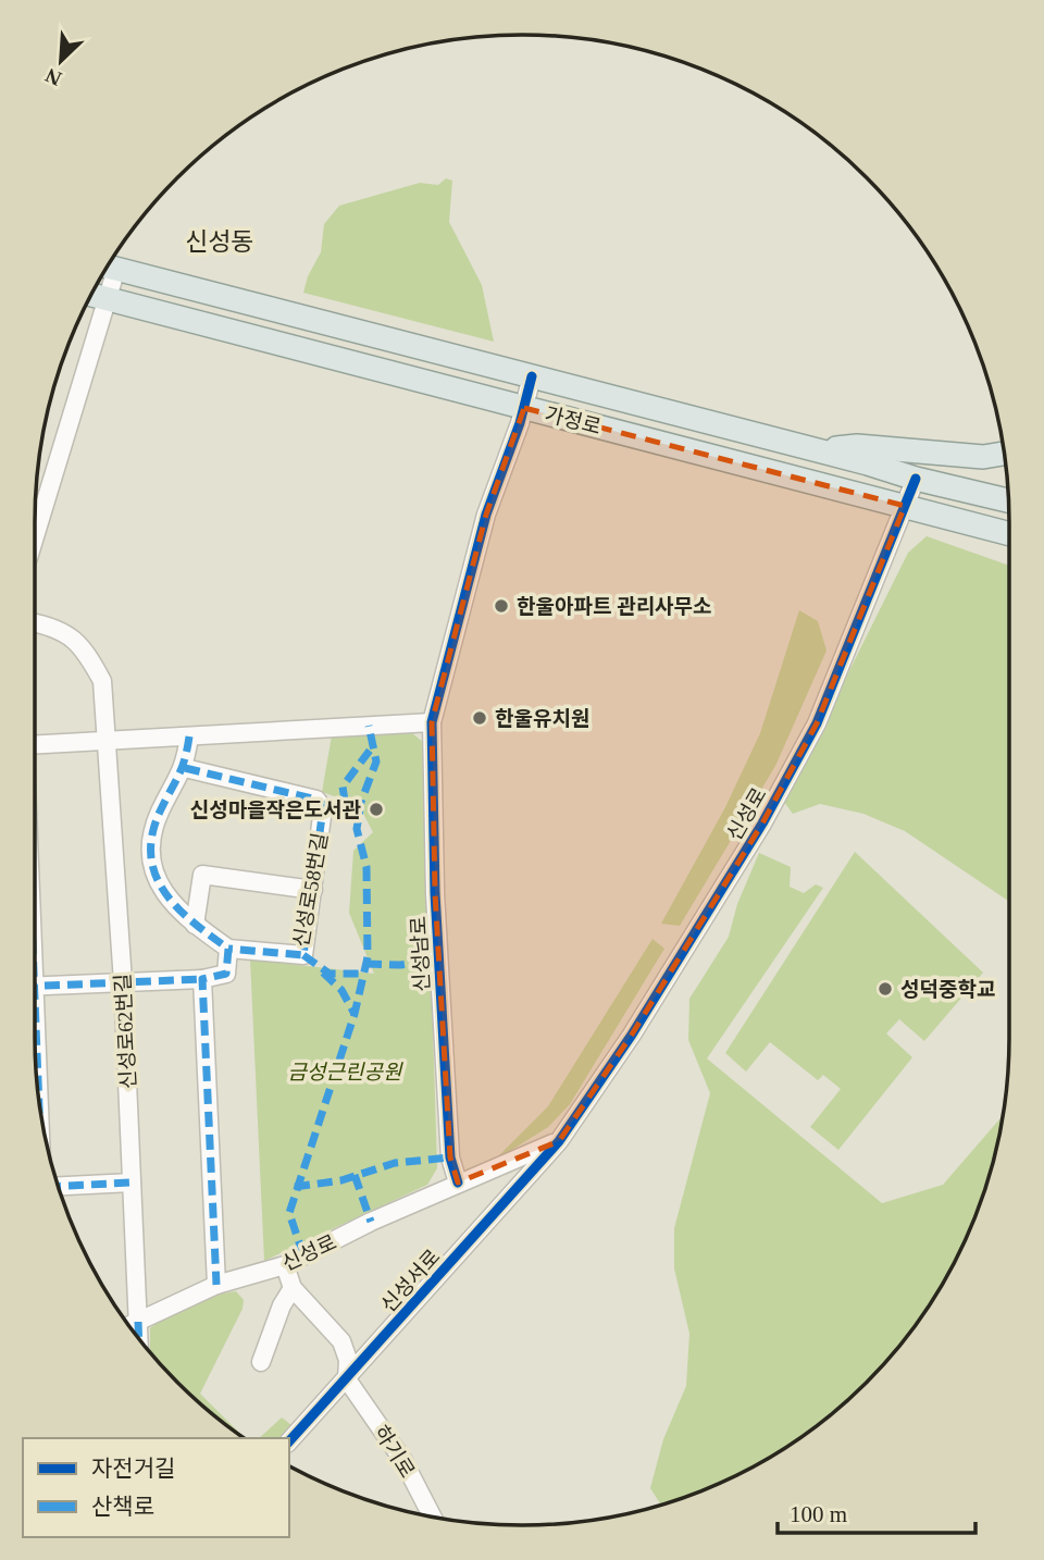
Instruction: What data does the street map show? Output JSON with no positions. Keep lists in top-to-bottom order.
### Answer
{
  "streets": {
    "main road": ["가정로"],
    "street": [
      "신성로",
      "신성로58번길",
      "신성남로",
      "신성로62번길",
      "신성서로",
      "하기로"
    ]
  },
  "crossings": [
    ["가정로", "신성로"],
    ["가정로", "신성남로"],
    ["신성로", "신성남로"],
    ["신성로", "신성로62번길"],
    ["신성로", "신성서로"],
    ["신성서로", "하기로"]
  ],
  "districts": ["신성동"],
  "parks": ["금성근린공원"],
  "places": [
    "한울아파트 관리사무소",
    "한울유치원",
    "신성마을작은도서관",
    "성덕중학교"
  ],
  "legend": ["자전거길", "산책로"],
  "scale_bar": "100 m",
  "north": "bottom left"
}
